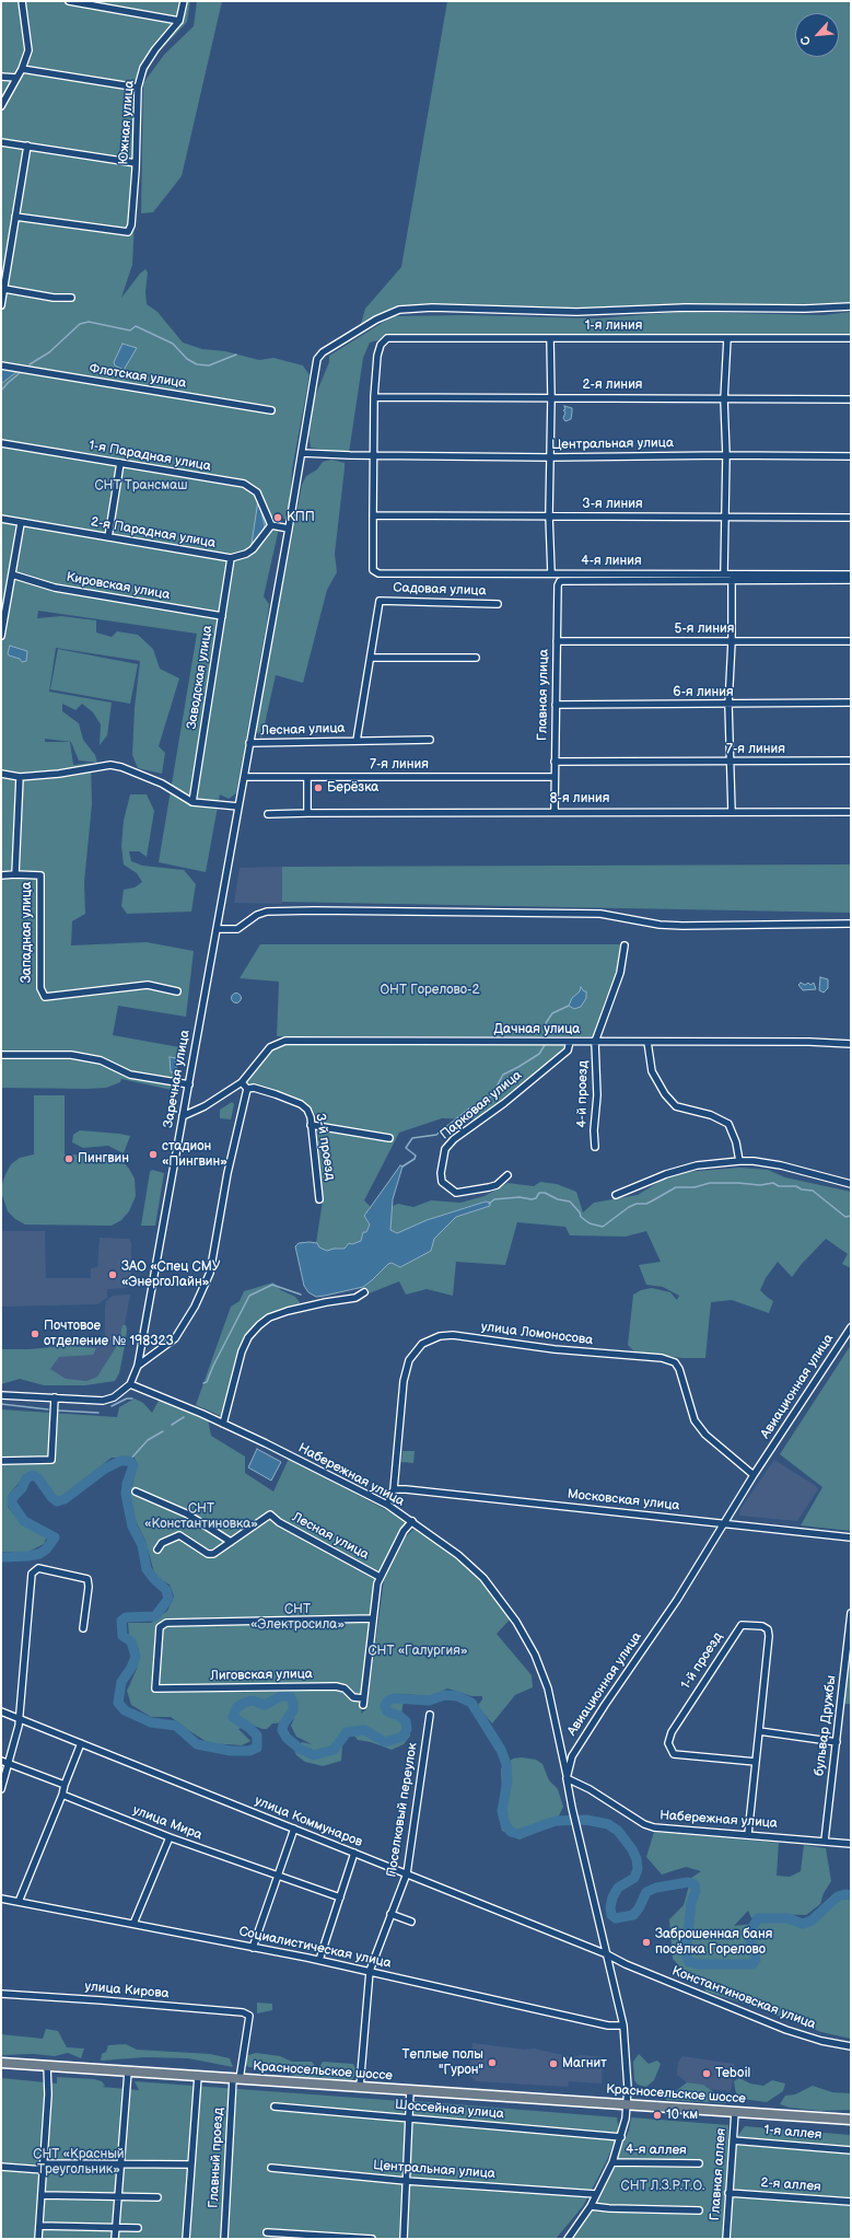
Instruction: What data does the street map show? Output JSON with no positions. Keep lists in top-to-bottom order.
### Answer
{
  "streets": {
    "highway": ["Красносельское шоссе"],
    "street": [
      "Южная улица",
      "1-я линия",
      "Флотская улица",
      "2-я линия",
      "Центральная улица",
      "1-я Парадная улица",
      "3-я линия",
      "2-я Парадная улица",
      "4-я линия",
      "Кировская улица",
      "Садовая улица",
      "5-я линия",
      "Заводская улица",
      "6-я линия",
      "Главная улица",
      "Лесная улица",
      "7-я линия",
      "8-я линия",
      "Западная улица",
      "Дачная улица",
      "Заречная улица",
      "4-й проезд",
      "Парковая улица",
      "3-й проезд",
      "улица Ломоносова",
      "Авиационная улица",
      "Набережная улица",
      "Московская улица",
      "1-й проезд",
      "Лиговская улица",
      "бульвар Дружбы",
      "Поселковый переулок",
      "улица Коммунаров",
      "улица Мира",
      "Социалистическая улица",
      "улица Кирова",
      "Константиновская улица",
      "Шоссейная улица",
      "1-я аллея",
      "4-я аллея",
      "Главный проезд",
      "Главная аллея",
      "2-я аллея"
    ]
  },
  "crossings": [
    ["1-я линия", "2-я линия"],
    ["Центральная улица", "Заречная улица"],
    ["Центральная улица", "Авиационная улица"],
    ["1-я Парадная улица", "2-я Парадная улица"],
    ["3-я линия", "4-я линия"],
    ["2-я Парадная улица", "Заводская улица"],
    ["Кировская улица", "Заводская улица"],
    ["5-я линия", "Главная улица"],
    ["6-я линия", "Главная улица"],
    ["Главная улица", "7-я линия"],
    ["Главная улица", "8-я линия"],
    ["Лесная улица", "Заречная улица"],
    ["7-я линия", "Заречная улица"],
    ["Дачная улица", "Заречная улица"],
    ["Дачная улица", "4-й проезд"],
    ["Дачная улица", "Парковая улица"],
    ["Заречная улица", "Набережная улица"],
    ["улица Ломоносова", "Авиационная улица"],
    ["улица Ломоносова", "Набережная улица"],
    ["улица Ломоносова", "Московская улица"],
    ["Авиационная улица", "Набережная улица"],
    ["Авиационная улица", "Московская улица"],
    ["Авиационная улица", "улица Коммунаров"],
    ["Авиационная улица", "Социалистическая улица"],
    ["Авиационная улица", "Константиновская улица"],
    ["Авиационная улица", "Красносельское шоссе"],
    ["Авиационная улица", "Шоссейная улица"],
    ["Авиационная улица", "4-я аллея"],
    ["Набережная улица", "1-й проезд"],
    ["Набережная улица", "бульвар Дружбы"],
    ["Поселковый переулок", "улица Коммунаров"],
    ["Поселковый переулок", "Социалистическая улица"],
    ["Поселковый переулок", "Красносельское шоссе"],
    ["улица Коммунаров", "Константиновская улица"],
    ["улица Кирова", "Главный проезд"],
    ["Красносельское шоссе", "Главный проезд"],
    ["Красносельское шоссе", "Главная аллея"],
    ["1-я аллея", "Главная аллея"],
    ["Главная аллея", "2-я аллея"]
  ],
  "parks": [
    "СНТ Трансмаш",
    "ОНТ Горелово-2",
    "СНТ «Константиновка»",
    "СНТ «Электросила»",
    "СНТ «Галургия»",
    "СНТ «Красный Треугольник»",
    "СНТ Л.З.Р.Т.О."
  ],
  "places": [
    "КПП",
    "Берёзка",
    "стадион «Пингвин»",
    "Пингвин",
    "ЗАО «Спец СМУ «ЭнергоЛайн»",
    "Почтовое отделение № 198323",
    "Заброшенная баня посёлка Горелово",
    "Теплые полы \"Гурон\"",
    "Магнит",
    "Teboil",
    "10 км"
  ],
  "north": "bottom left"
}
